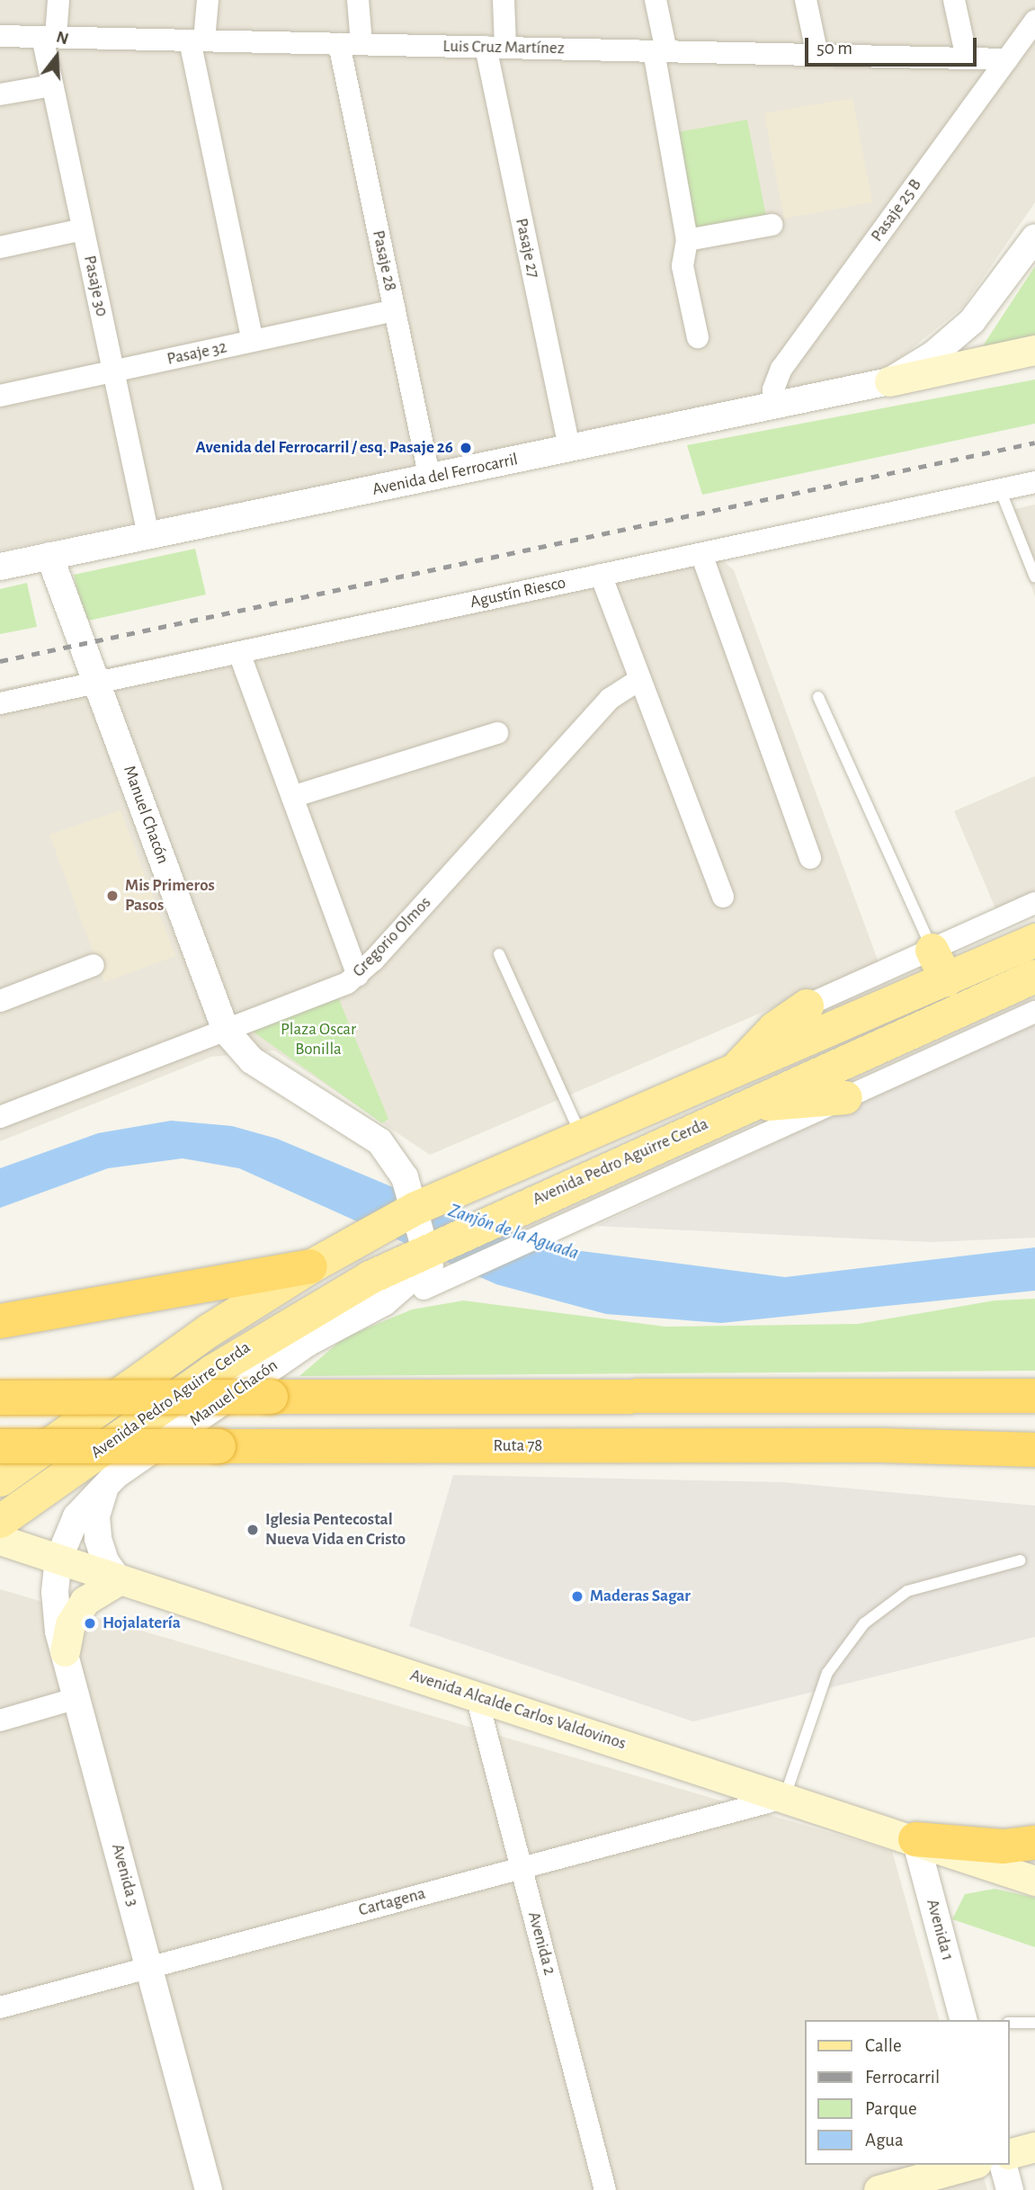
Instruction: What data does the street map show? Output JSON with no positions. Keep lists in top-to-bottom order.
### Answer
{
  "streets": {
    "highway": ["Ruta 78"],
    "main road": ["Avenida Pedro Aguirre Cerda", "Avenida Alcalde Carlos Valdovinos"],
    "street": [
      "Luis Cruz Martínez",
      "Pasaje 25 B",
      "Pasaje 27",
      "Pasaje 28",
      "Pasaje 30",
      "Pasaje 32",
      "Avenida del Ferrocarril",
      "Agustín Riesco",
      "Manuel Chacón",
      "Gregorio Olmos",
      "Avenida 3",
      "Cartagena",
      "Avenida 1",
      "Avenida 2"
    ]
  },
  "crossings": [
    ["Luis Cruz Martínez", "Pasaje 25 B"],
    ["Luis Cruz Martínez", "Pasaje 27"],
    ["Luis Cruz Martínez", "Pasaje 28"],
    ["Luis Cruz Martínez", "Pasaje 30"],
    ["Pasaje 25 B", "Avenida del Ferrocarril"],
    ["Pasaje 27", "Avenida del Ferrocarril"],
    ["Pasaje 28", "Pasaje 32"],
    ["Pasaje 28", "Avenida del Ferrocarril"],
    ["Pasaje 30", "Pasaje 32"],
    ["Pasaje 30", "Avenida del Ferrocarril"],
    ["Avenida del Ferrocarril", "Manuel Chacón"],
    ["Agustín Riesco", "Manuel Chacón"],
    ["Manuel Chacón", "Gregorio Olmos"],
    ["Manuel Chacón", "Avenida Pedro Aguirre Cerda"],
    ["Manuel Chacón", "Avenida Alcalde Carlos Valdovinos"],
    ["Manuel Chacón", "Avenida 3"],
    ["Avenida Alcalde Carlos Valdovinos", "Avenida 3"],
    ["Avenida Alcalde Carlos Valdovinos", "Cartagena"],
    ["Avenida Alcalde Carlos Valdovinos", "Avenida 1"],
    ["Avenida Alcalde Carlos Valdovinos", "Avenida 2"],
    ["Avenida 3", "Cartagena"],
    ["Cartagena", "Avenida 2"]
  ],
  "water": ["Zanjón de la Aguada"],
  "parks": ["Plaza Oscar Bonilla"],
  "places": [
    "Avenida del Ferrocarril / esq. Pasaje 26",
    "Mis Primeros Pasos",
    "Iglesia Pentecostal Nueva Vida en Cristo",
    "Maderas Sagar",
    "Hojalatería"
  ],
  "legend": [
    "Calle",
    "Ferrocarril",
    "Parque",
    "Agua"
  ],
  "scale_bar": "50 m",
  "north": "top"
}
